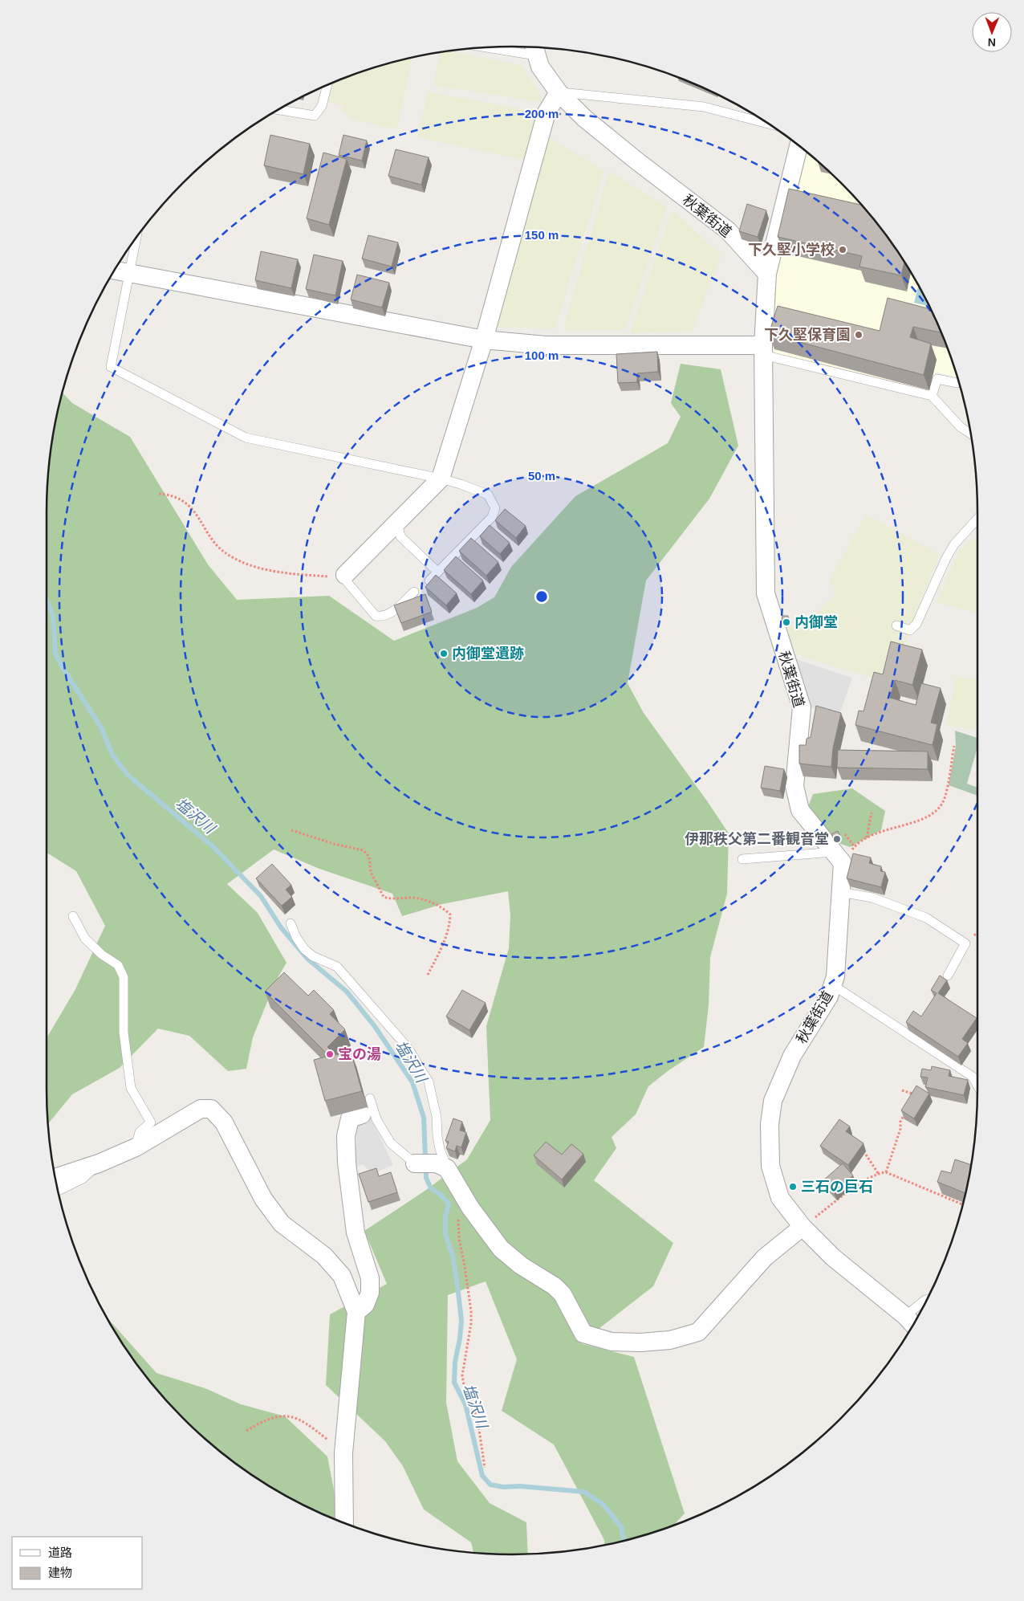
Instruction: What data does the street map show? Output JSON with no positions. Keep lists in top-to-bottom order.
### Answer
{
  "streets": {
    "street": ["秋葉街道"]
  },
  "water": ["塩沢川"],
  "places": [
    "下久堅小学校",
    "下久堅保育園",
    "内御堂",
    "内御堂遺跡",
    "伊那秩父第二番観音堂",
    "宝の湯",
    "三石の巨石"
  ],
  "legend": ["道路", "建物"],
  "north": "bottom",
  "rings": [
    "200 m",
    "150 m",
    "100 m",
    "50 m"
  ]
}
